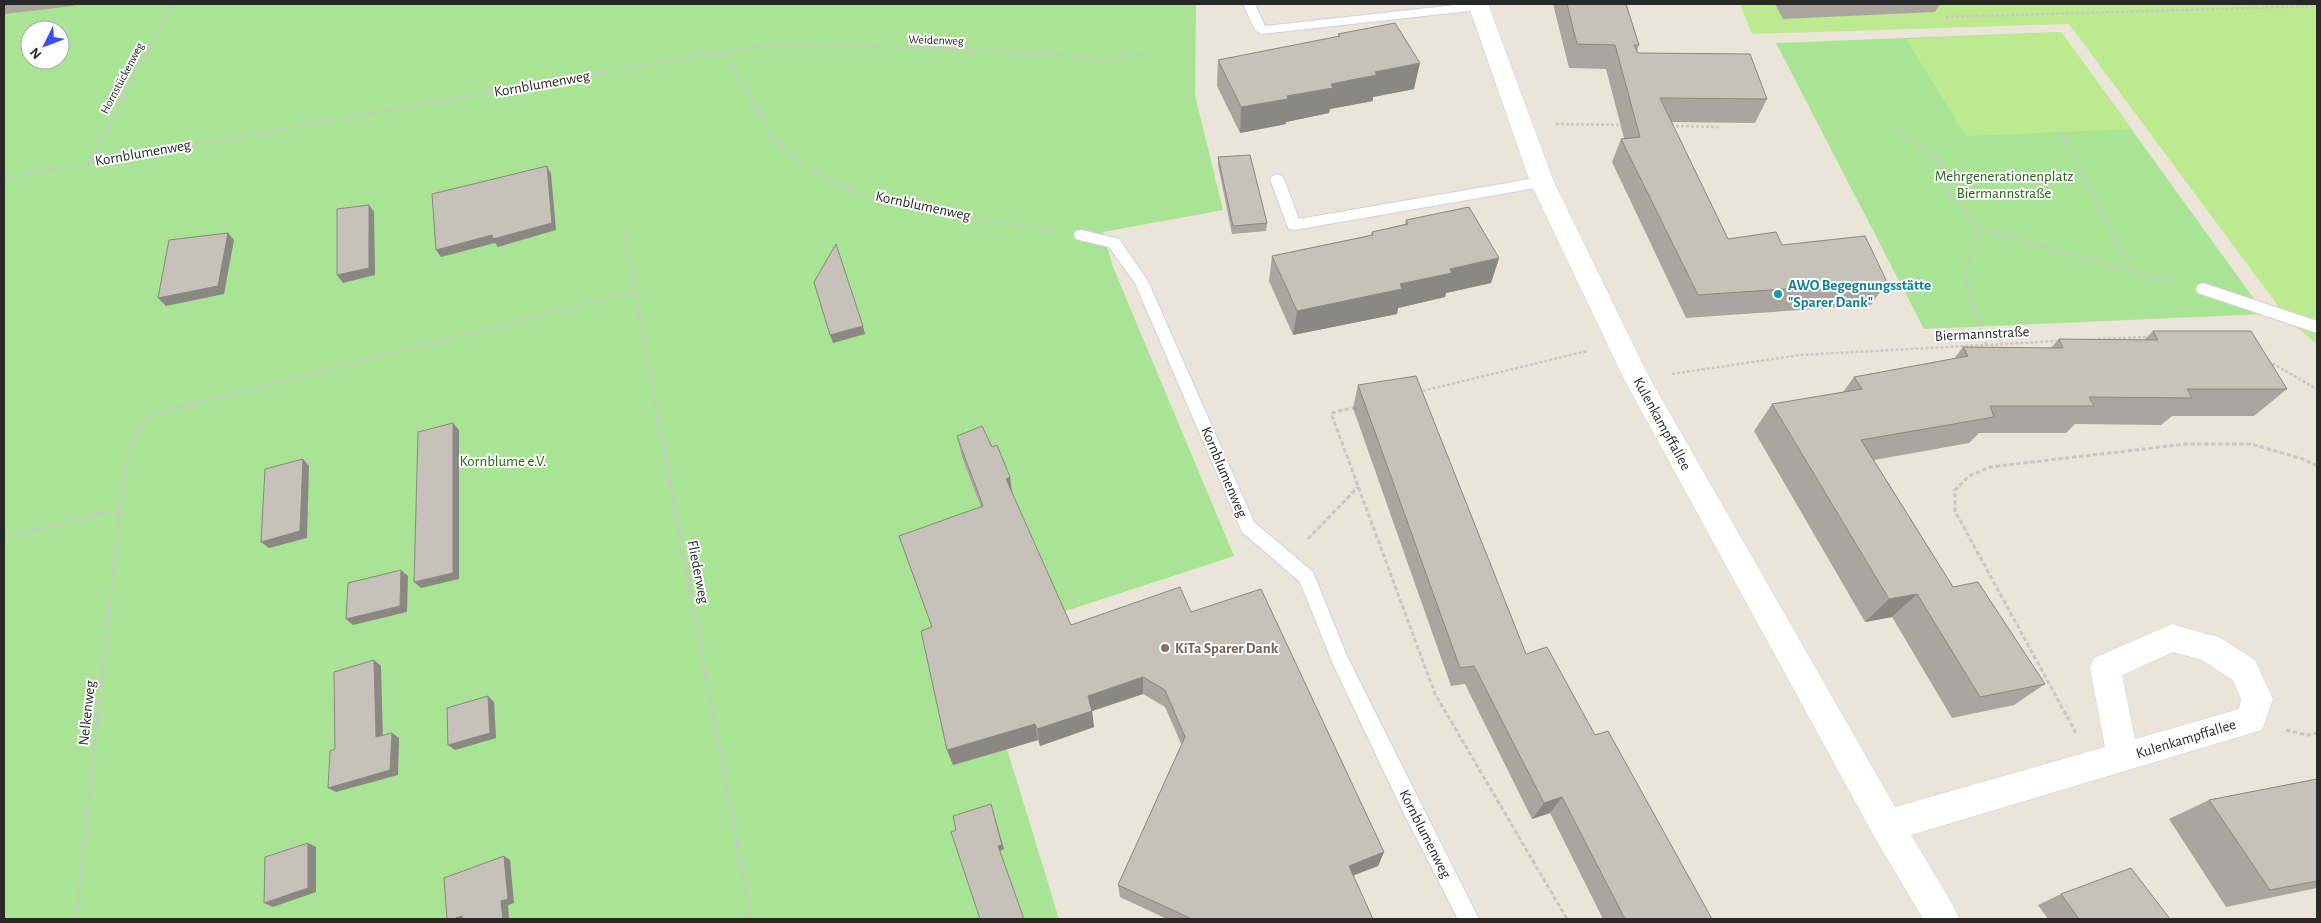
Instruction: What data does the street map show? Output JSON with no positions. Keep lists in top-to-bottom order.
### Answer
{
  "streets": {
    "street": ["Kulenkampffallee"],
    "lane": ["Kornblumenweg"],
    "path": [
      "Weidenweg",
      "Hornstückenweg",
      "Biermannstraße",
      "Fliederweg",
      "Nelkenweg"
    ]
  },
  "crossings": [
    ["Weidenweg", "Kornblumenweg"],
    ["Hornstückenweg", "Kornblumenweg"],
    ["Biermannstraße", "Kulenkampffallee"],
    ["Fliederweg", "Nelkenweg"]
  ],
  "parks": ["Mehrgenerationenplatz Biermannstraße", "Kornblume e.V."],
  "places": ["AWO Begegnungsstätte \"Sparer Dank\"", "KiTa Sparer Dank"],
  "north": "bottom left"
}
